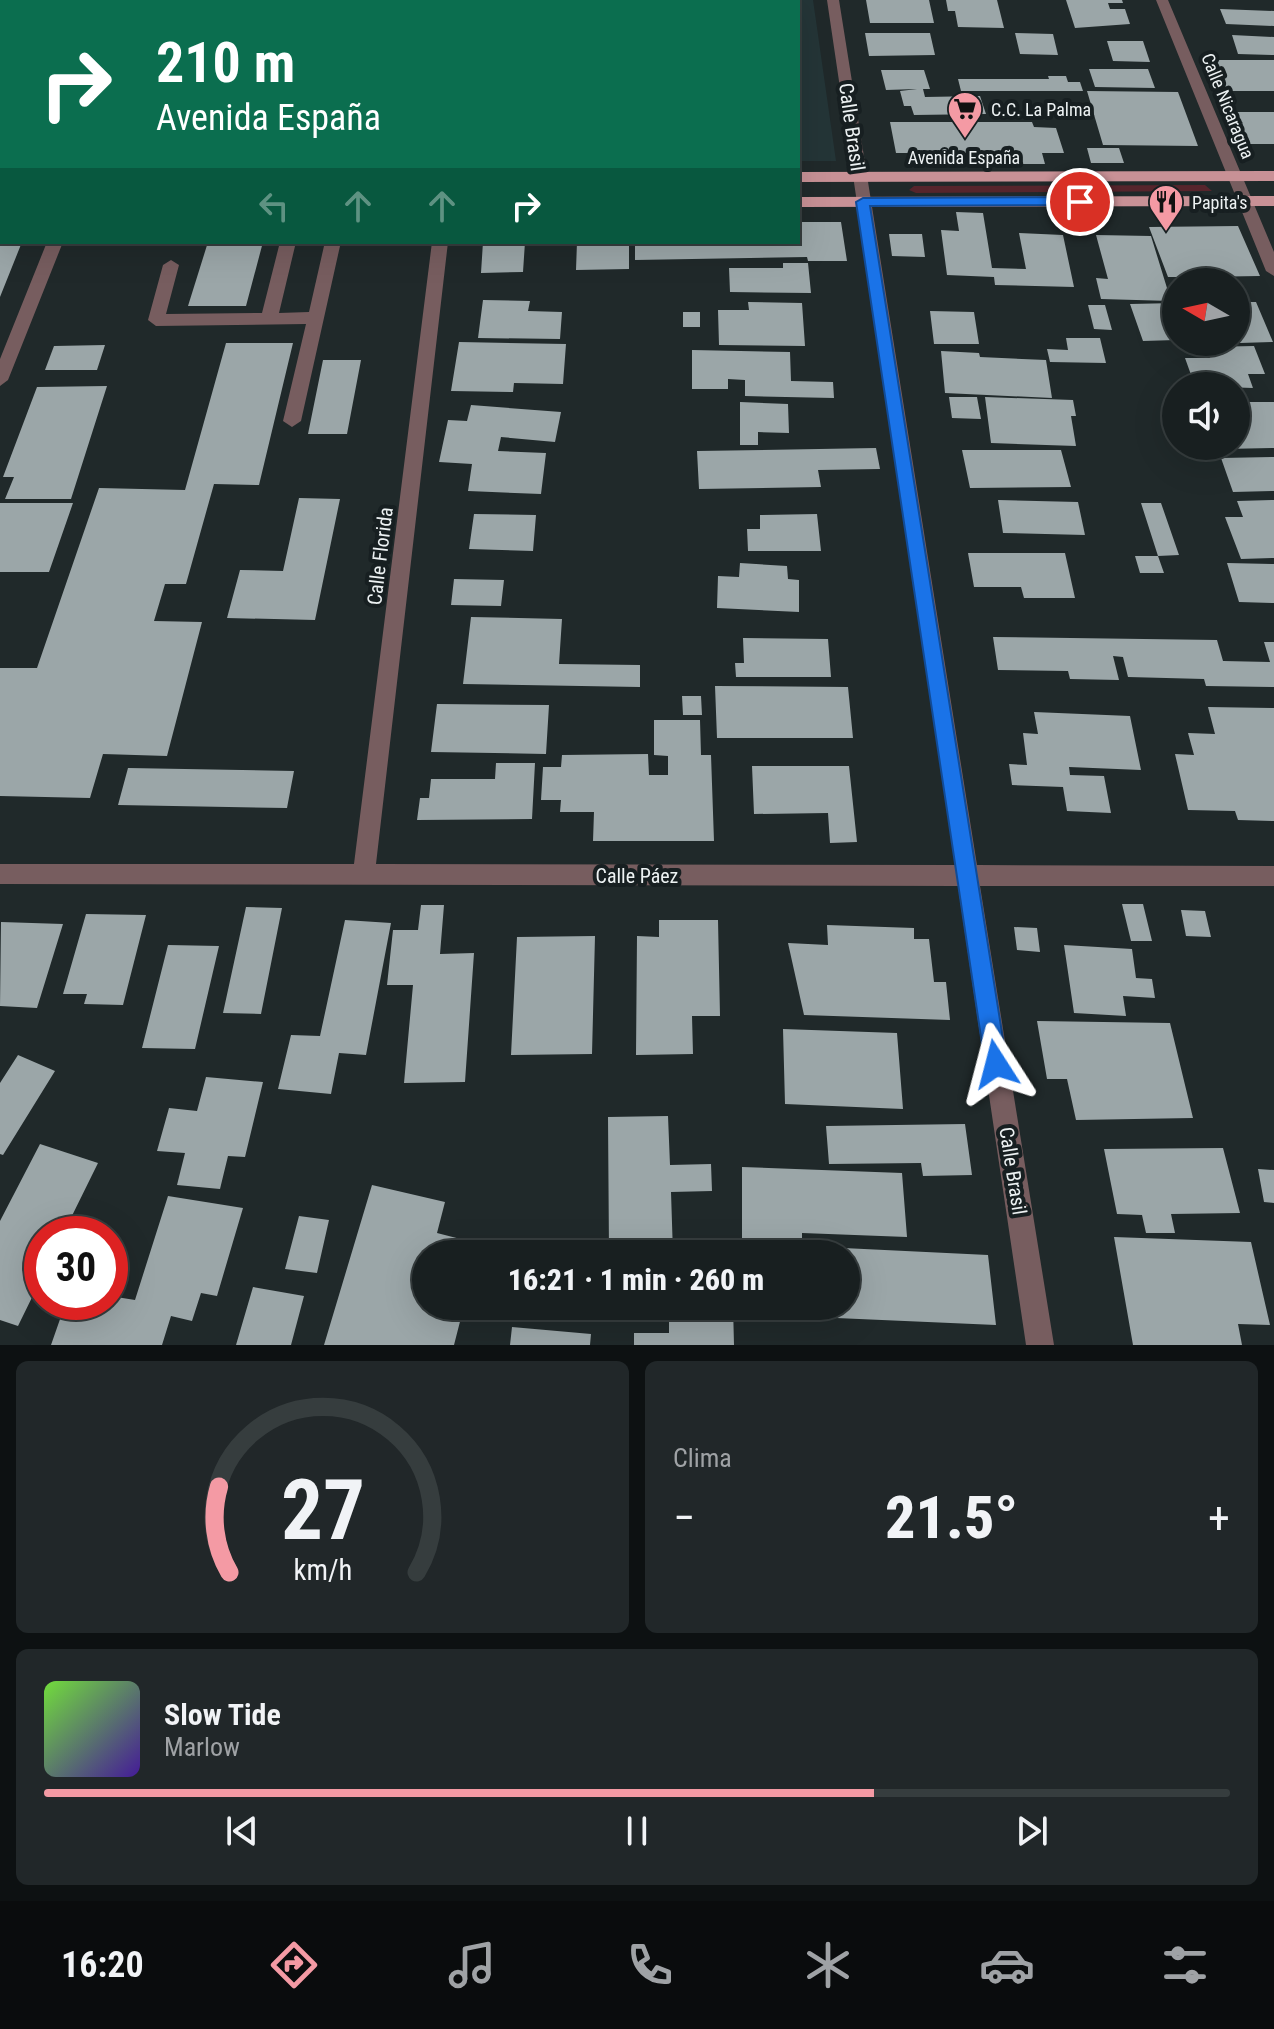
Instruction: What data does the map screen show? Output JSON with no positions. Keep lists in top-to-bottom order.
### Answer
{
  "streets": {
    "main road": ["Avenida España"],
    "street": [
      "Calle Nicaragua",
      "Calle Brasil",
      "Calle Florida",
      "Calle Páez"
    ]
  },
  "crossings": [
    ["Calle Nicaragua", "Avenida España"],
    ["Calle Brasil", "Avenida España"],
    ["Calle Brasil", "Calle Páez"],
    ["Calle Florida", "Calle Páez"]
  ],
  "places": {
    "supermarket": ["C.C. La Palma"],
    "restaurant": ["Papita's"]
  },
  "north": "left",
  "page": {
    "turn": ["210 m", "Avenida España"],
    "limit": "30",
    "trip": "16:21 · 1 min · 260 m",
    "tile": "Clima",
    "heat": ["−", "21.5°", "+"],
    "song": ["Slow Tide", "Marlow"],
    "tabs": "16:20",
    "gauge": ["27", "km/h"]
  }
}
